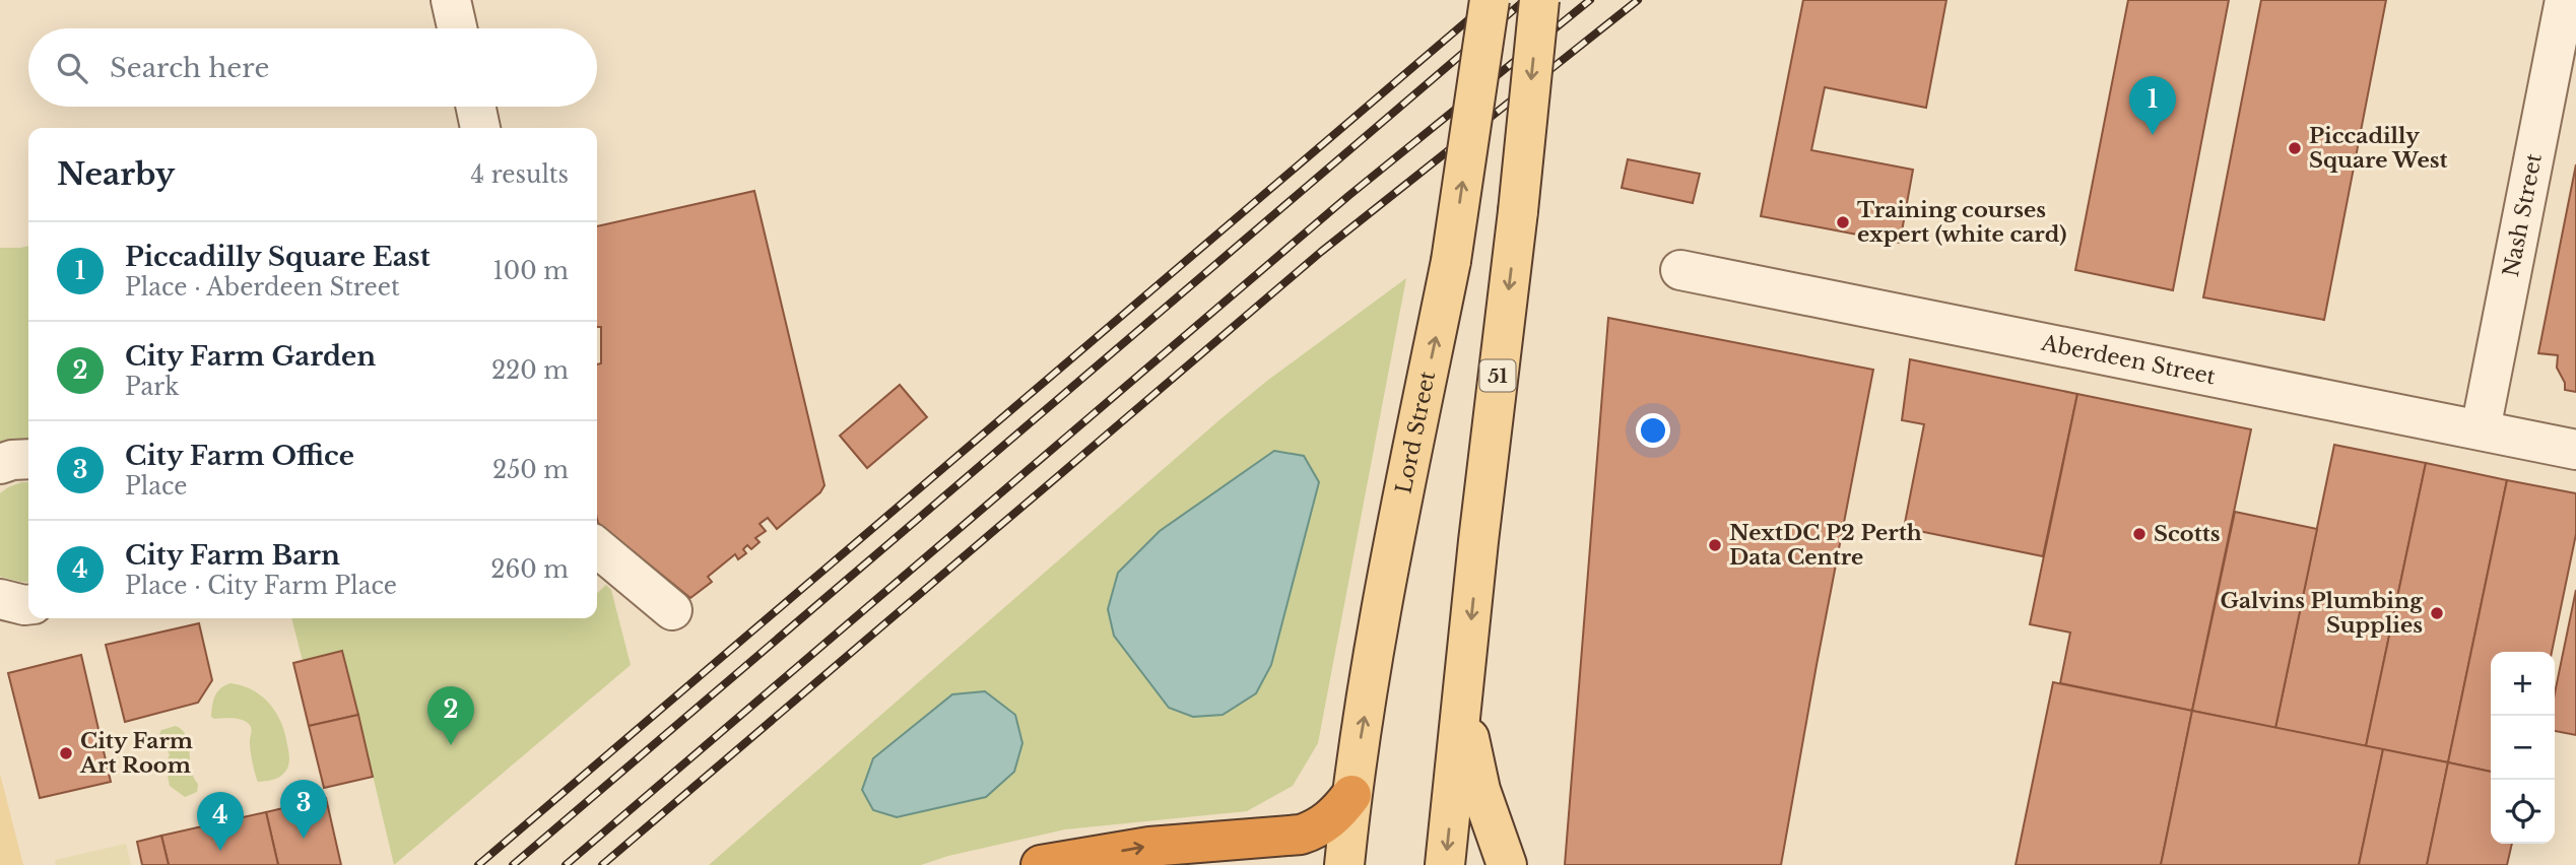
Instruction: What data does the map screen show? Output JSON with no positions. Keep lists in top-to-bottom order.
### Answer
{
  "streets": {
    "main road": ["51", "Lord Street"],
    "street": ["Nash Street", "Aberdeen Street"]
  },
  "crossings": [
    ["Nash Street", "Aberdeen Street"]
  ],
  "places": [
    "Piccadilly Square West",
    "Training courses expert (white card)",
    "Scotts",
    "NextDC P2 Perth Data Centre",
    "Galvins Plumbing Supplies",
    "City Farm Art Room"
  ],
  "page": {
    "search": "Search here",
    "pins": [
      "1",
      "2",
      "3",
      "4"
    ],
    "heading": ["Nearby", "4 results"],
    "list": [
      {
        "mark": "1",
        "name": "Piccadilly Square East",
        "note": "Place · Aberdeen Street",
        "value": "100 m"
      },
      {
        "mark": "2",
        "name": "City Farm Garden",
        "note": "Park",
        "value": "220 m"
      },
      {
        "mark": "3",
        "name": "City Farm Office",
        "note": "Place",
        "value": "250 m"
      },
      {
        "mark": "4",
        "name": "City Farm Barn",
        "note": "Place · City Farm Place",
        "value": "260 m"
      }
    ],
    "map_buttons": ["+", "−"]
  }
}
